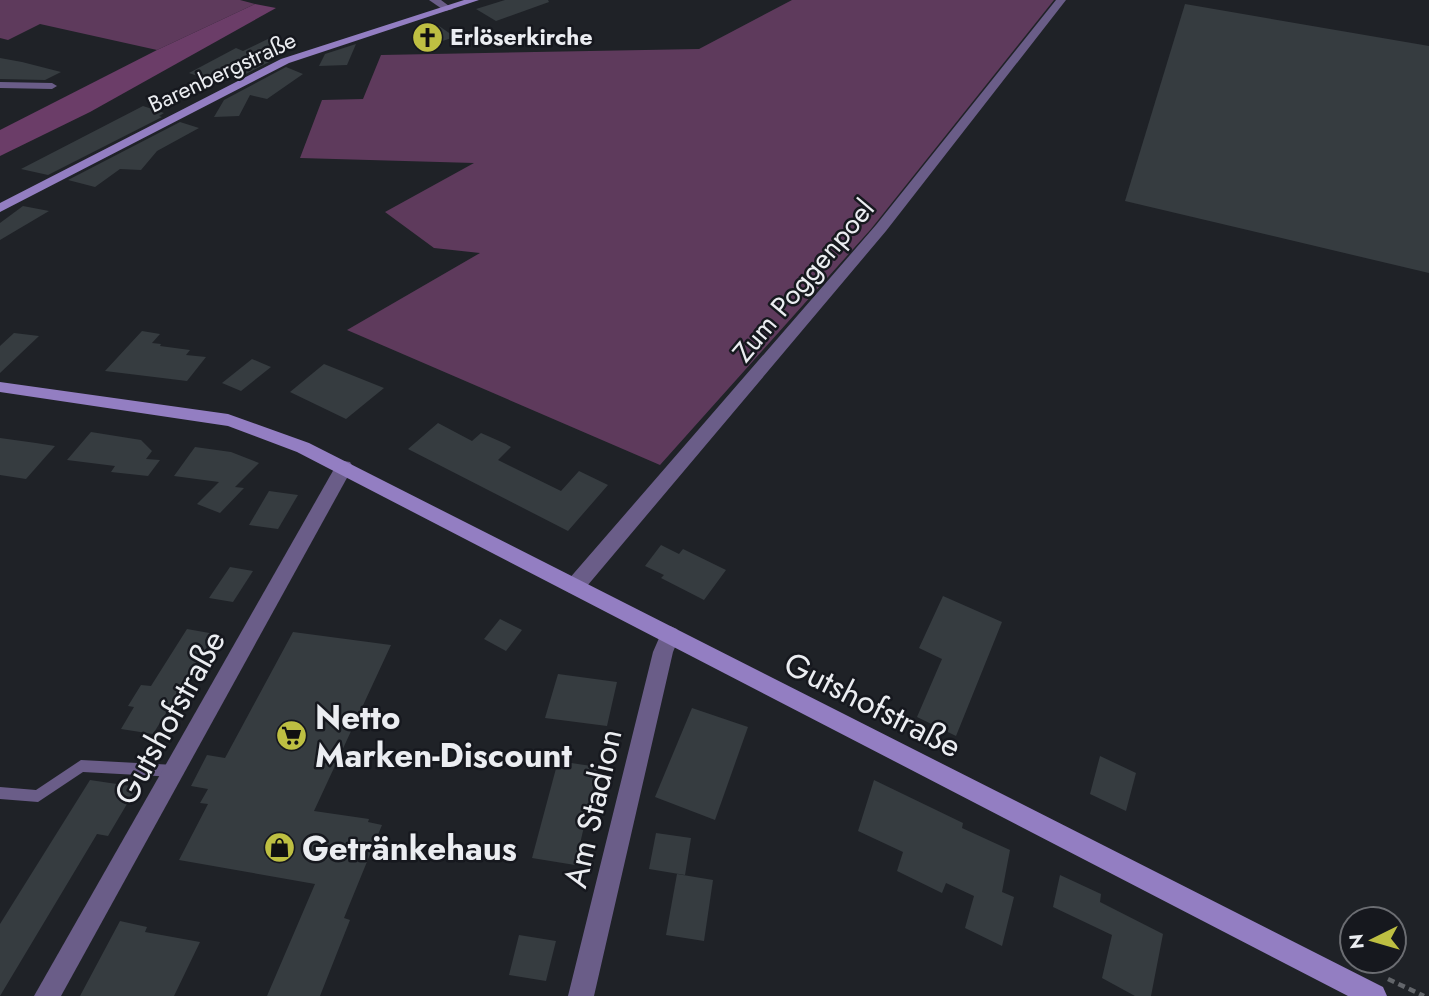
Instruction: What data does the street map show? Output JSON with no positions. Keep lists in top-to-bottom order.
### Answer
{
  "streets": {
    "street": [
      "Barenbergstraße",
      "Zum Poggenpoel",
      "Gutshofstraße",
      "Am Stadion"
    ]
  },
  "crossings": [
    ["Zum Poggenpoel", "Gutshofstraße"],
    ["Gutshofstraße", "Am Stadion"]
  ],
  "places": {
    "church": ["Erlöserkirche"],
    "supermarket": ["Netto Marken-Discount"],
    "shop": ["Getränkehaus"]
  },
  "north": "left"
}
